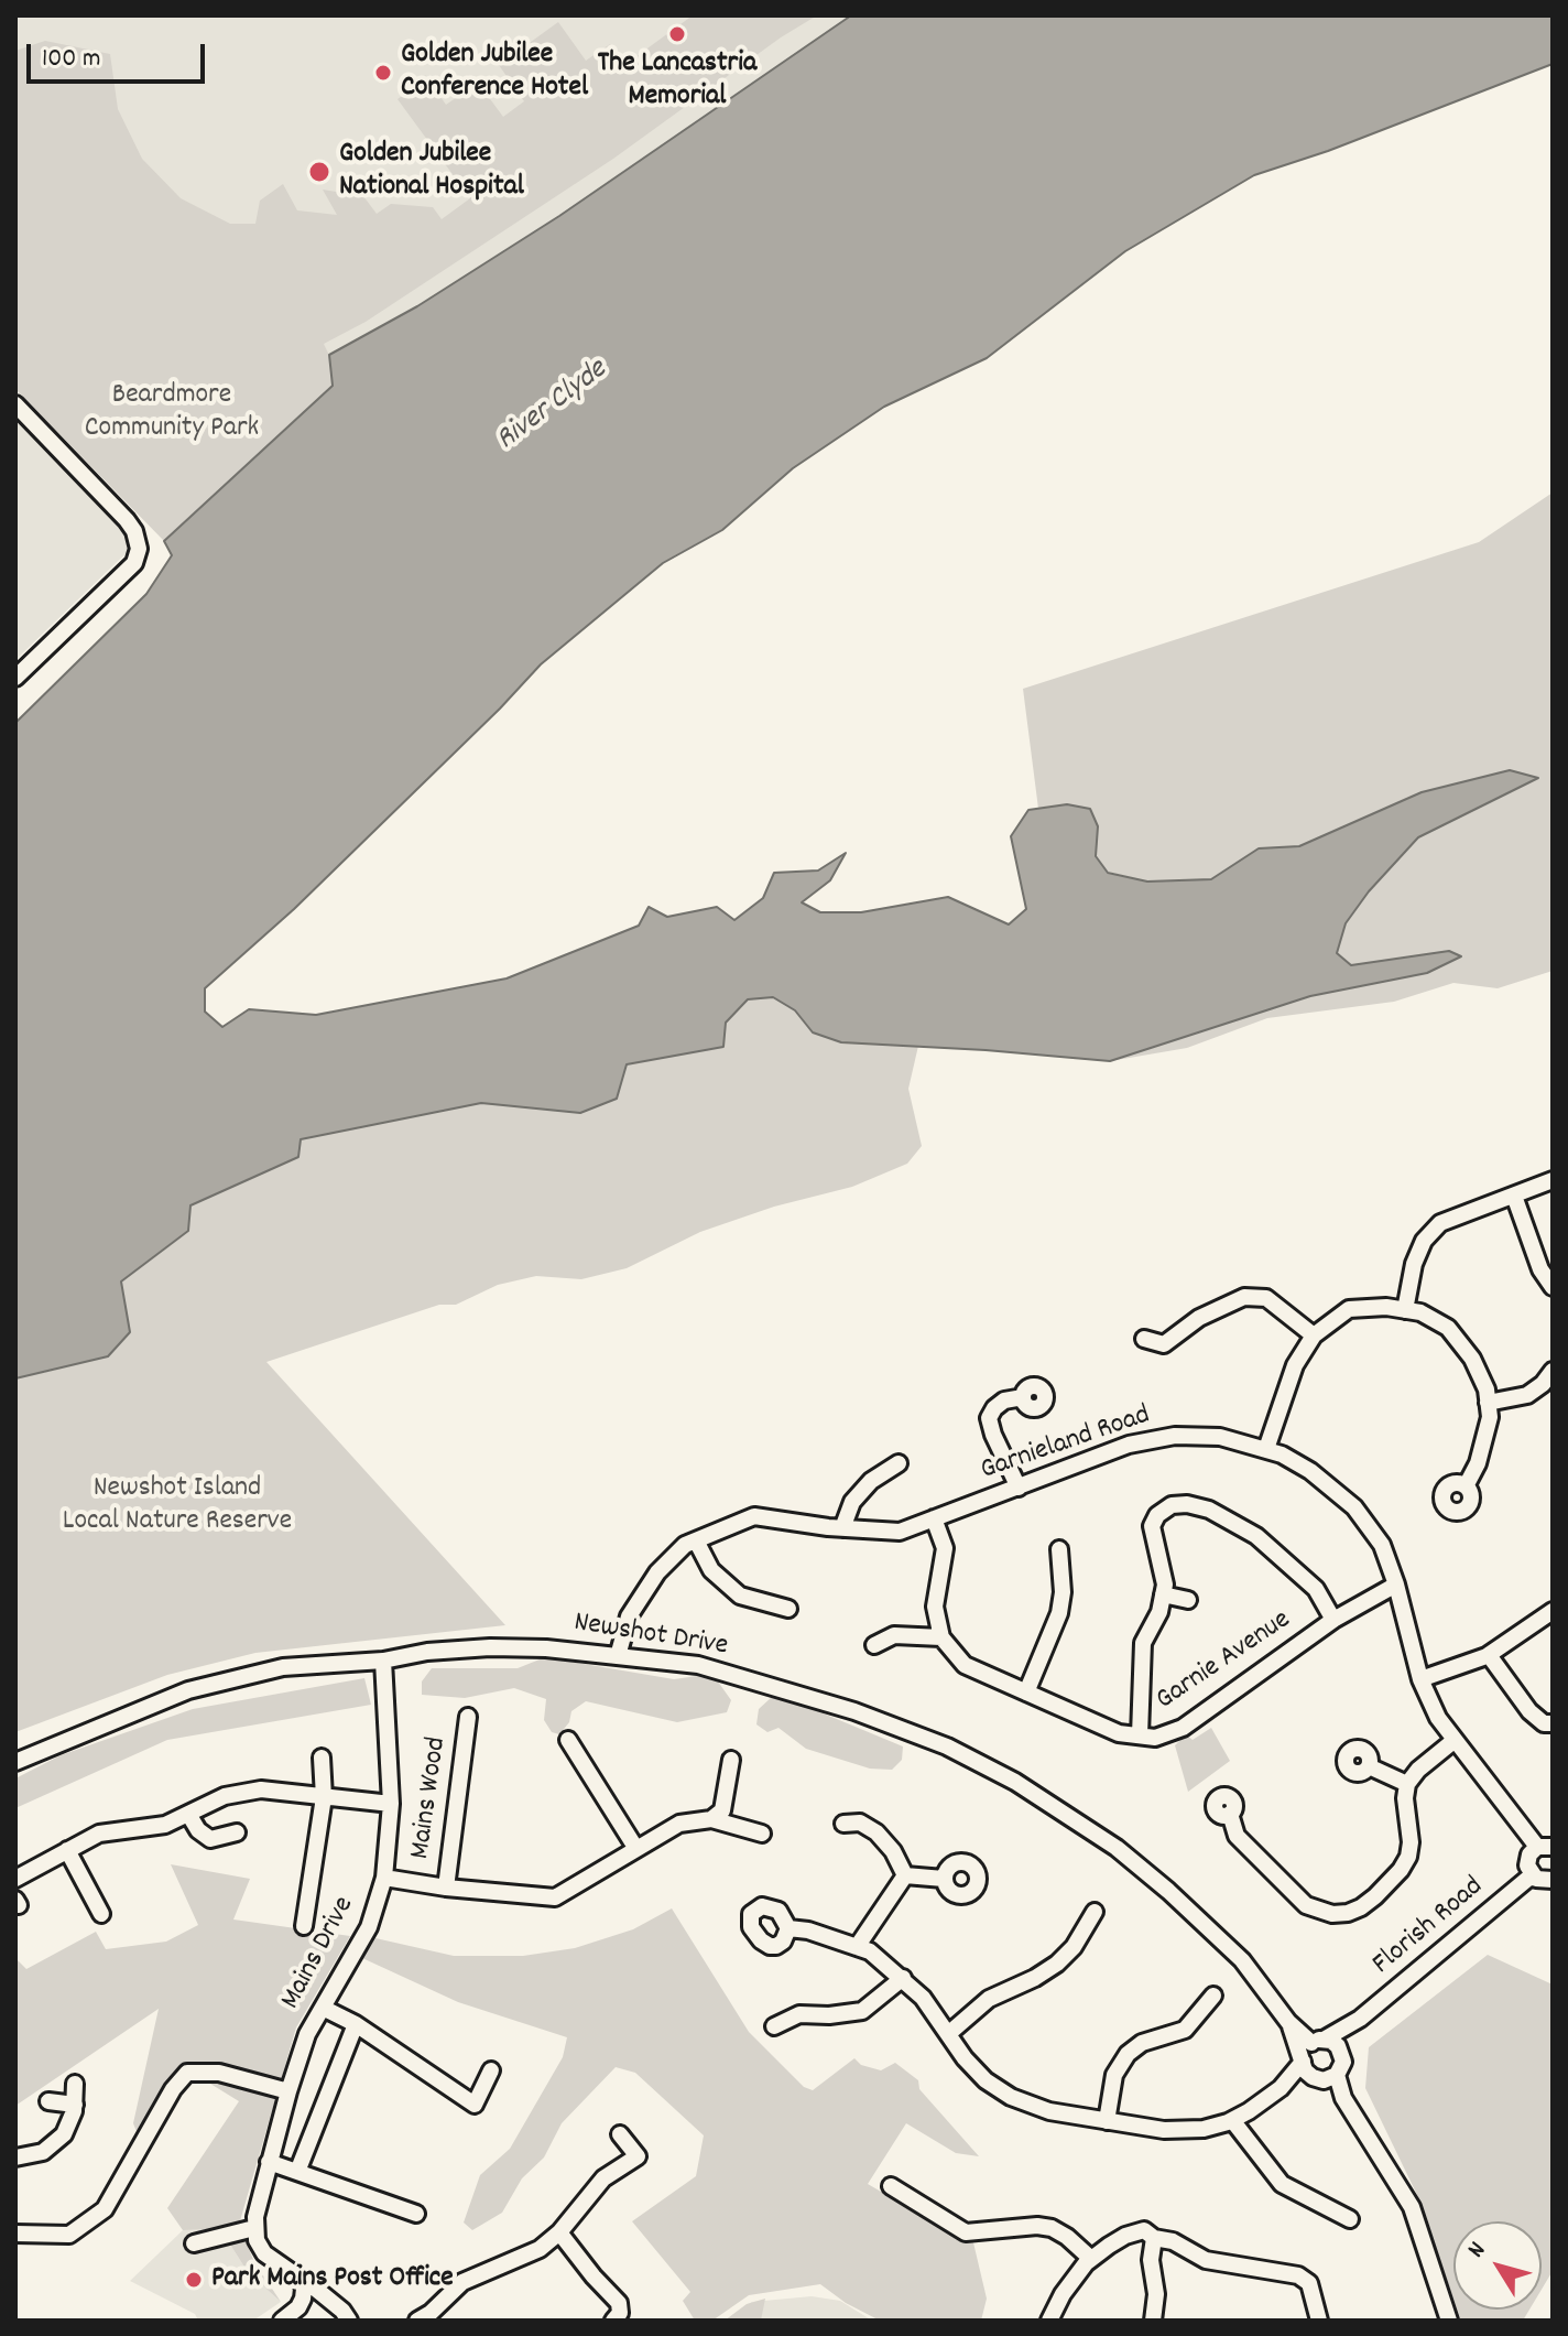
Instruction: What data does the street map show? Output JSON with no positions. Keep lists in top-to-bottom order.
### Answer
{
  "streets": {
    "street": [
      "Garnieland Road",
      "Newshot Drive",
      "Garnie Avenue",
      "Mains Wood",
      "Florish Road",
      "Mains Drive"
    ]
  },
  "crossings": [
    ["Garnieland Road", "Newshot Drive"],
    ["Garnieland Road", "Garnie Avenue"],
    ["Newshot Drive", "Florish Road"],
    ["Newshot Drive", "Mains Drive"],
    ["Mains Wood", "Mains Drive"]
  ],
  "water": ["River Clyde"],
  "parks": ["Beardmore Community Park", "Newshot Island Local Nature Reserve"],
  "places": [
    "The Lancastria Memorial",
    "Golden Jubilee Conference Hotel",
    "Golden Jubilee National Hospital",
    "Park Mains Post Office"
  ],
  "scale_bar": "100 m",
  "north": "top left"
}
